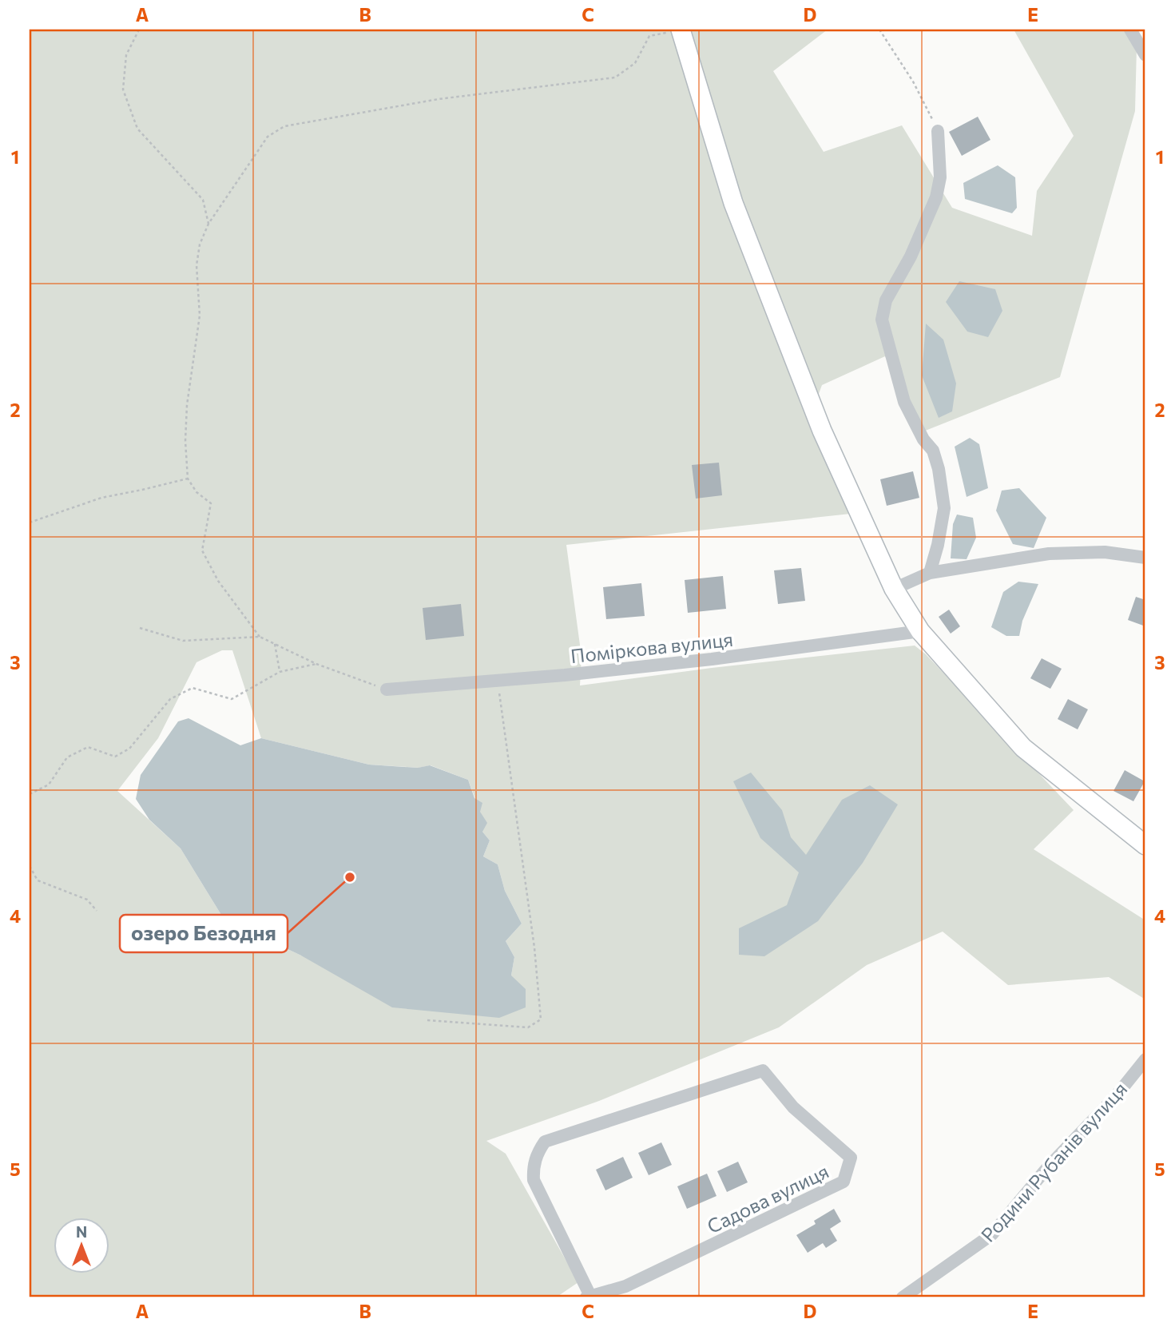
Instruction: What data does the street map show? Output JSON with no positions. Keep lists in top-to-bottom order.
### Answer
{
  "streets": {
    "street": ["Поміркова вулиця", "Родини Рубанів вулиця", "Садова вулиця"]
  },
  "places": ["озеро Безодня"],
  "north": "top",
  "grid": {
    "columns": [
      "A",
      "B",
      "C",
      "D",
      "E"
    ],
    "rows": [
      "1",
      "2",
      "3",
      "4",
      "5"
    ]
  }
}
